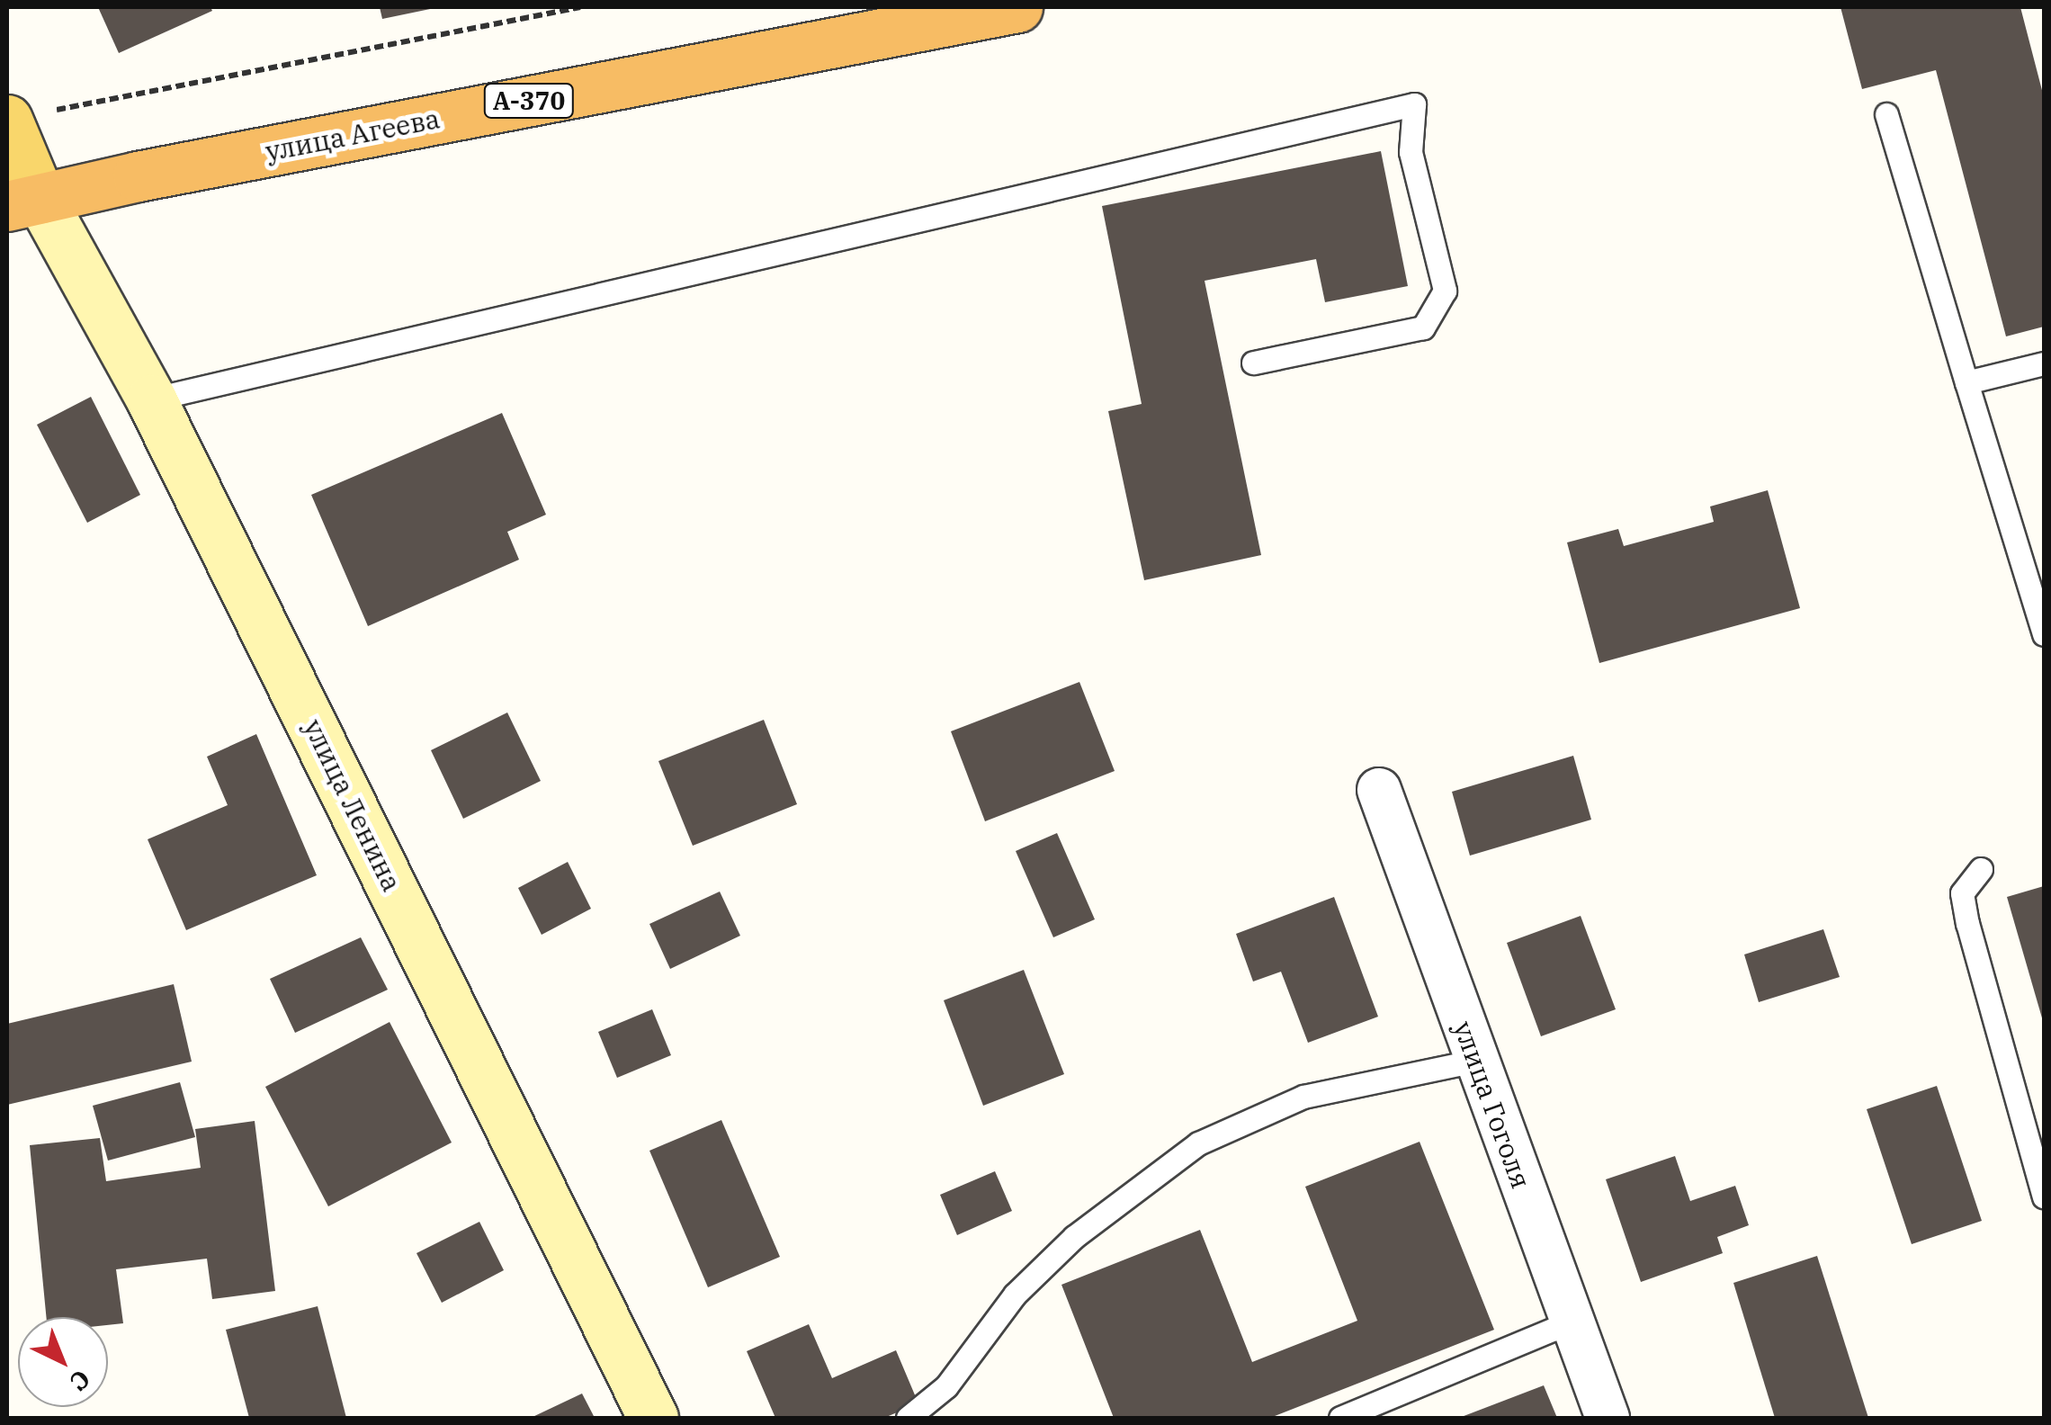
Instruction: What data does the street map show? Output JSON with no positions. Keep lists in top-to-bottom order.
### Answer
{
  "streets": {
    "highway": ["А-370", "улица Агеева"],
    "main road": ["улица Ленина"],
    "street": ["улица Гоголя"]
  },
  "crossings": [
    ["улица Агеева", "улица Ленина"]
  ],
  "north": "bottom right"
}
